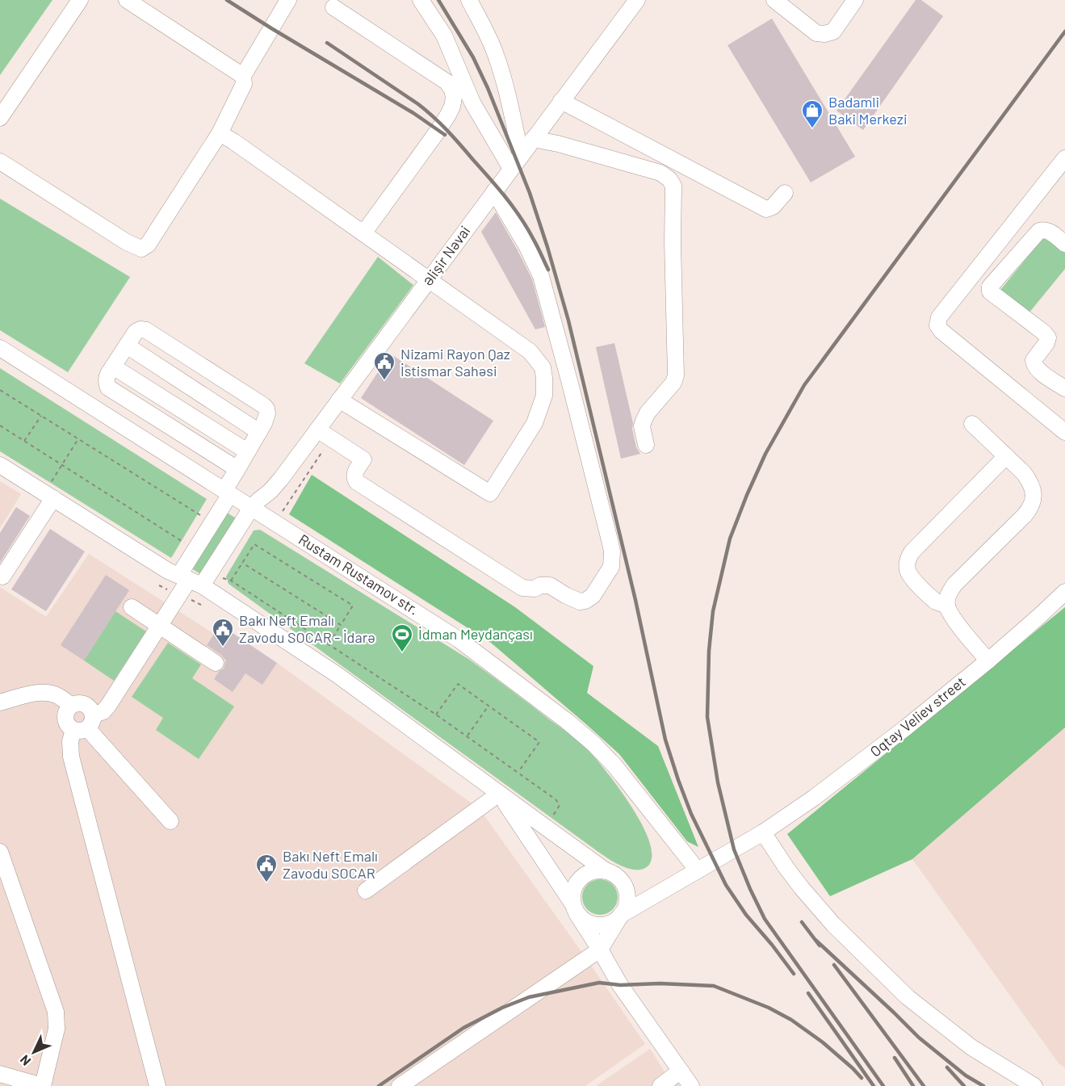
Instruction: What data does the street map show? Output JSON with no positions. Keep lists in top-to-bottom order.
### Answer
{
  "streets": {
    "street": ["Əlişir Nəvai", "Rustam Rustamov str.", "Oqtay Veliev street"]
  },
  "crossings": [
    ["Əlişir Nəvai", "Rustam Rustamov str."],
    ["Rustam Rustamov str.", "Oqtay Veliev street"]
  ],
  "places": {
    "shop": ["Badamli Baki Merkezi"],
    "public building": ["Nizami Rayon Qaz İstismar Sahəsi", "Bakı Neft Emalı Zavodu SOCAR - İdarə", "Bakı Neft Emalı Zavodu SOCAR"],
    "sports": ["İdman Meydançası"]
  },
  "north": "bottom left"
}
